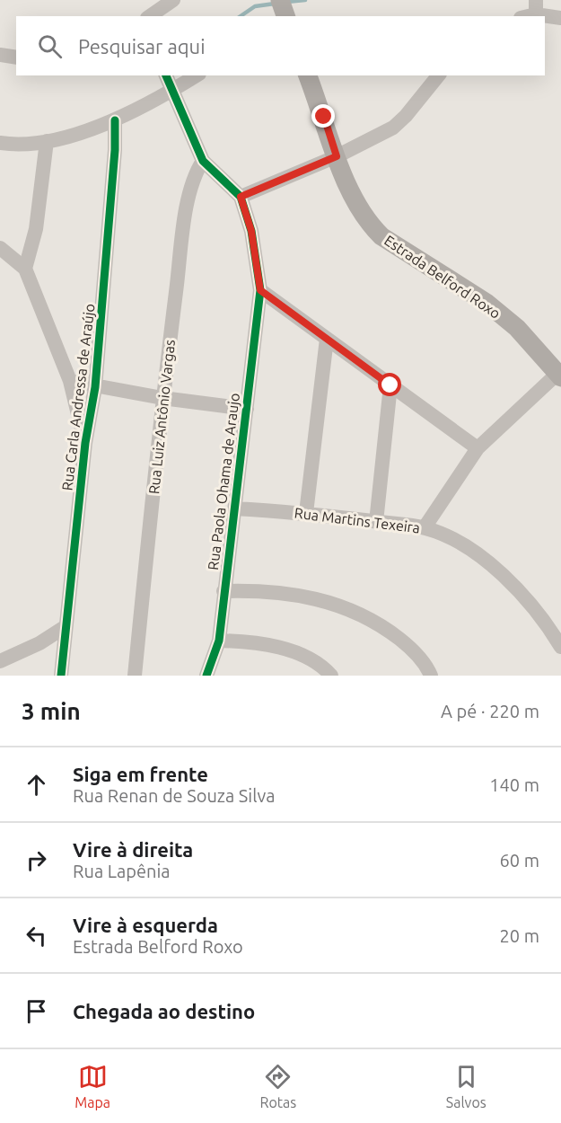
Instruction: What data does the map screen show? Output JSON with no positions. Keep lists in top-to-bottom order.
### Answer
{
  "streets": {
    "main road": ["Estrada Belford Roxo"],
    "street": [
      "Rua Carla Andressa de Araújo",
      "Rua Luiz Antônio Vargas",
      "Rua Paola Ohama de Araujo",
      "Rua Martins Texeira"
    ]
  },
  "crossings": [
    ["Rua Paola Ohama de Araujo", "Rua Martins Texeira"]
  ],
  "page": {
    "search": "Pesquisar aqui",
    "heading": ["3 min", "A pé · 220 m"],
    "list": [
      ["Siga em frente", "Rua Renan de Souza Silva", "140 m"],
      ["Vire à direita", "Rua Lapênia", "60 m"],
      ["Vire à esquerda", "Estrada Belford Roxo", "20 m"],
      "Chegada ao destino"
    ],
    "nav": ["Mapa", "Rotas", "Salvos"]
  }
}
